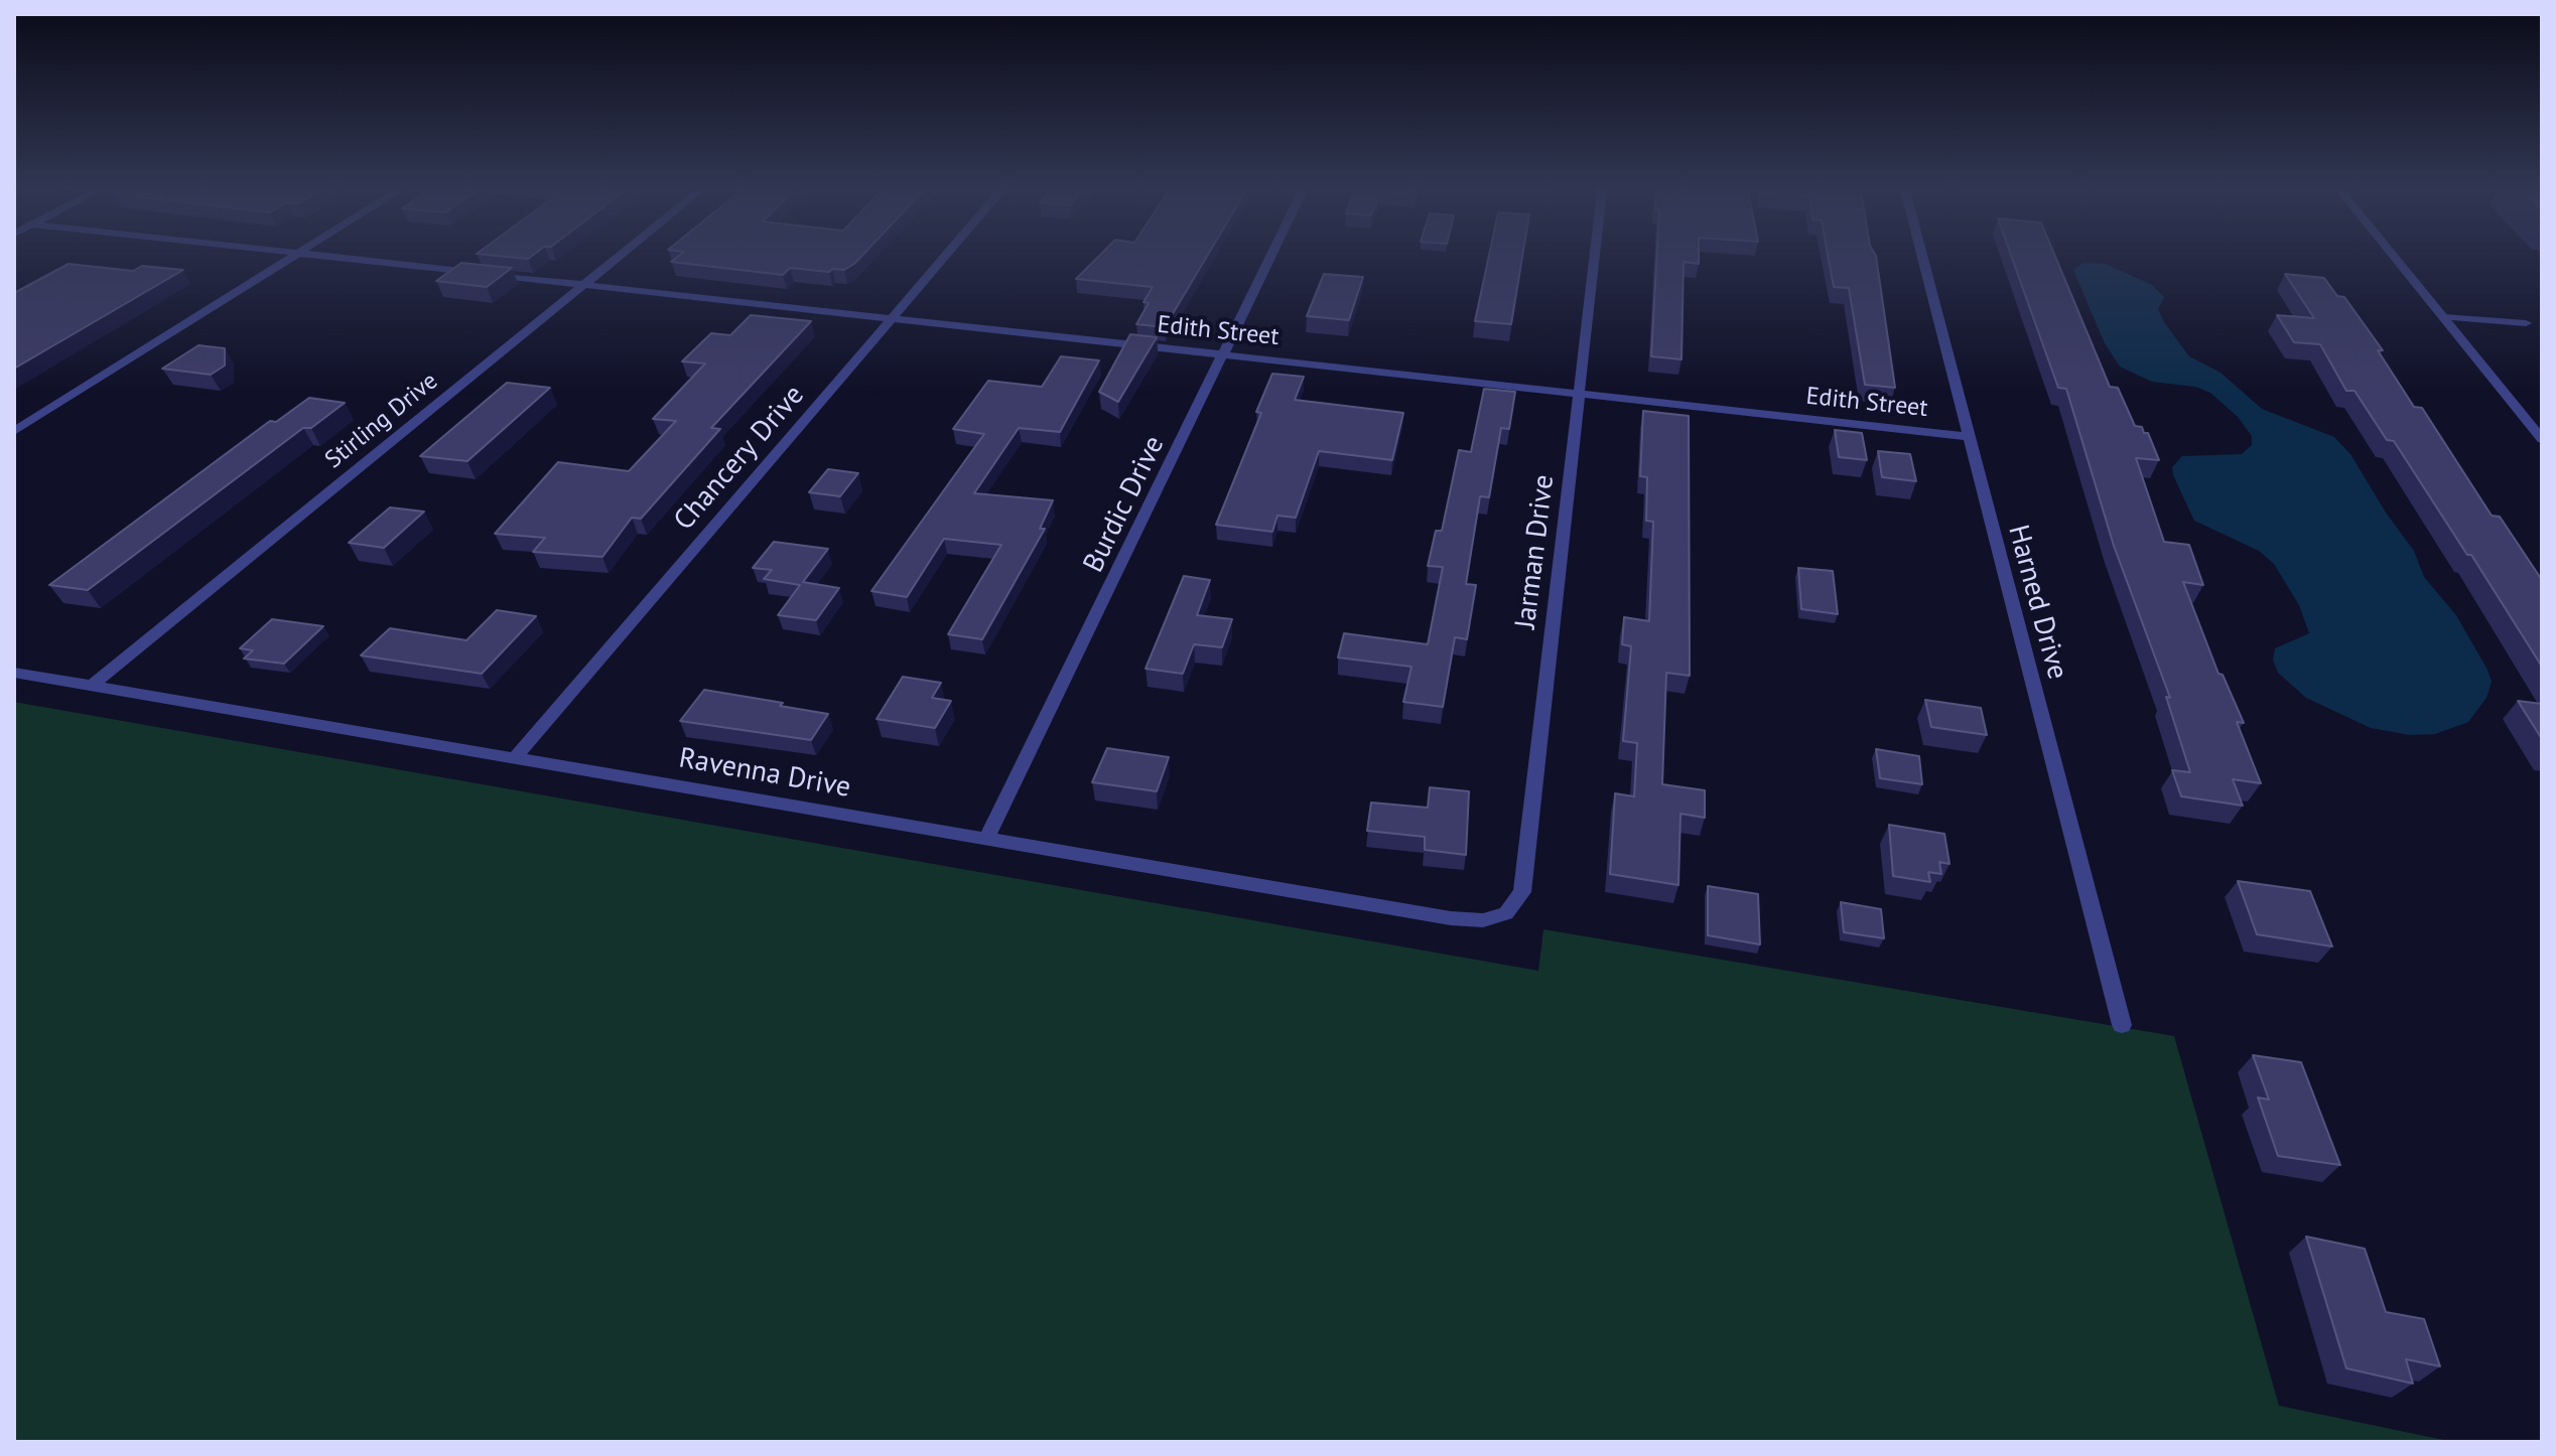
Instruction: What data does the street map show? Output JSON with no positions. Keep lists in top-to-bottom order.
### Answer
{
  "streets": {
    "street": [
      "Edith Street",
      "Stirling Drive",
      "Chancery Drive",
      "Burdic Drive",
      "Jarman Drive",
      "Harned Drive",
      "Ravenna Drive"
    ]
  },
  "crossings": [
    ["Edith Street", "Stirling Drive"],
    ["Edith Street", "Chancery Drive"],
    ["Edith Street", "Burdic Drive"],
    ["Edith Street", "Jarman Drive"],
    ["Edith Street", "Harned Drive"],
    ["Stirling Drive", "Ravenna Drive"],
    ["Chancery Drive", "Ravenna Drive"],
    ["Burdic Drive", "Ravenna Drive"],
    ["Jarman Drive", "Ravenna Drive"]
  ]
}
